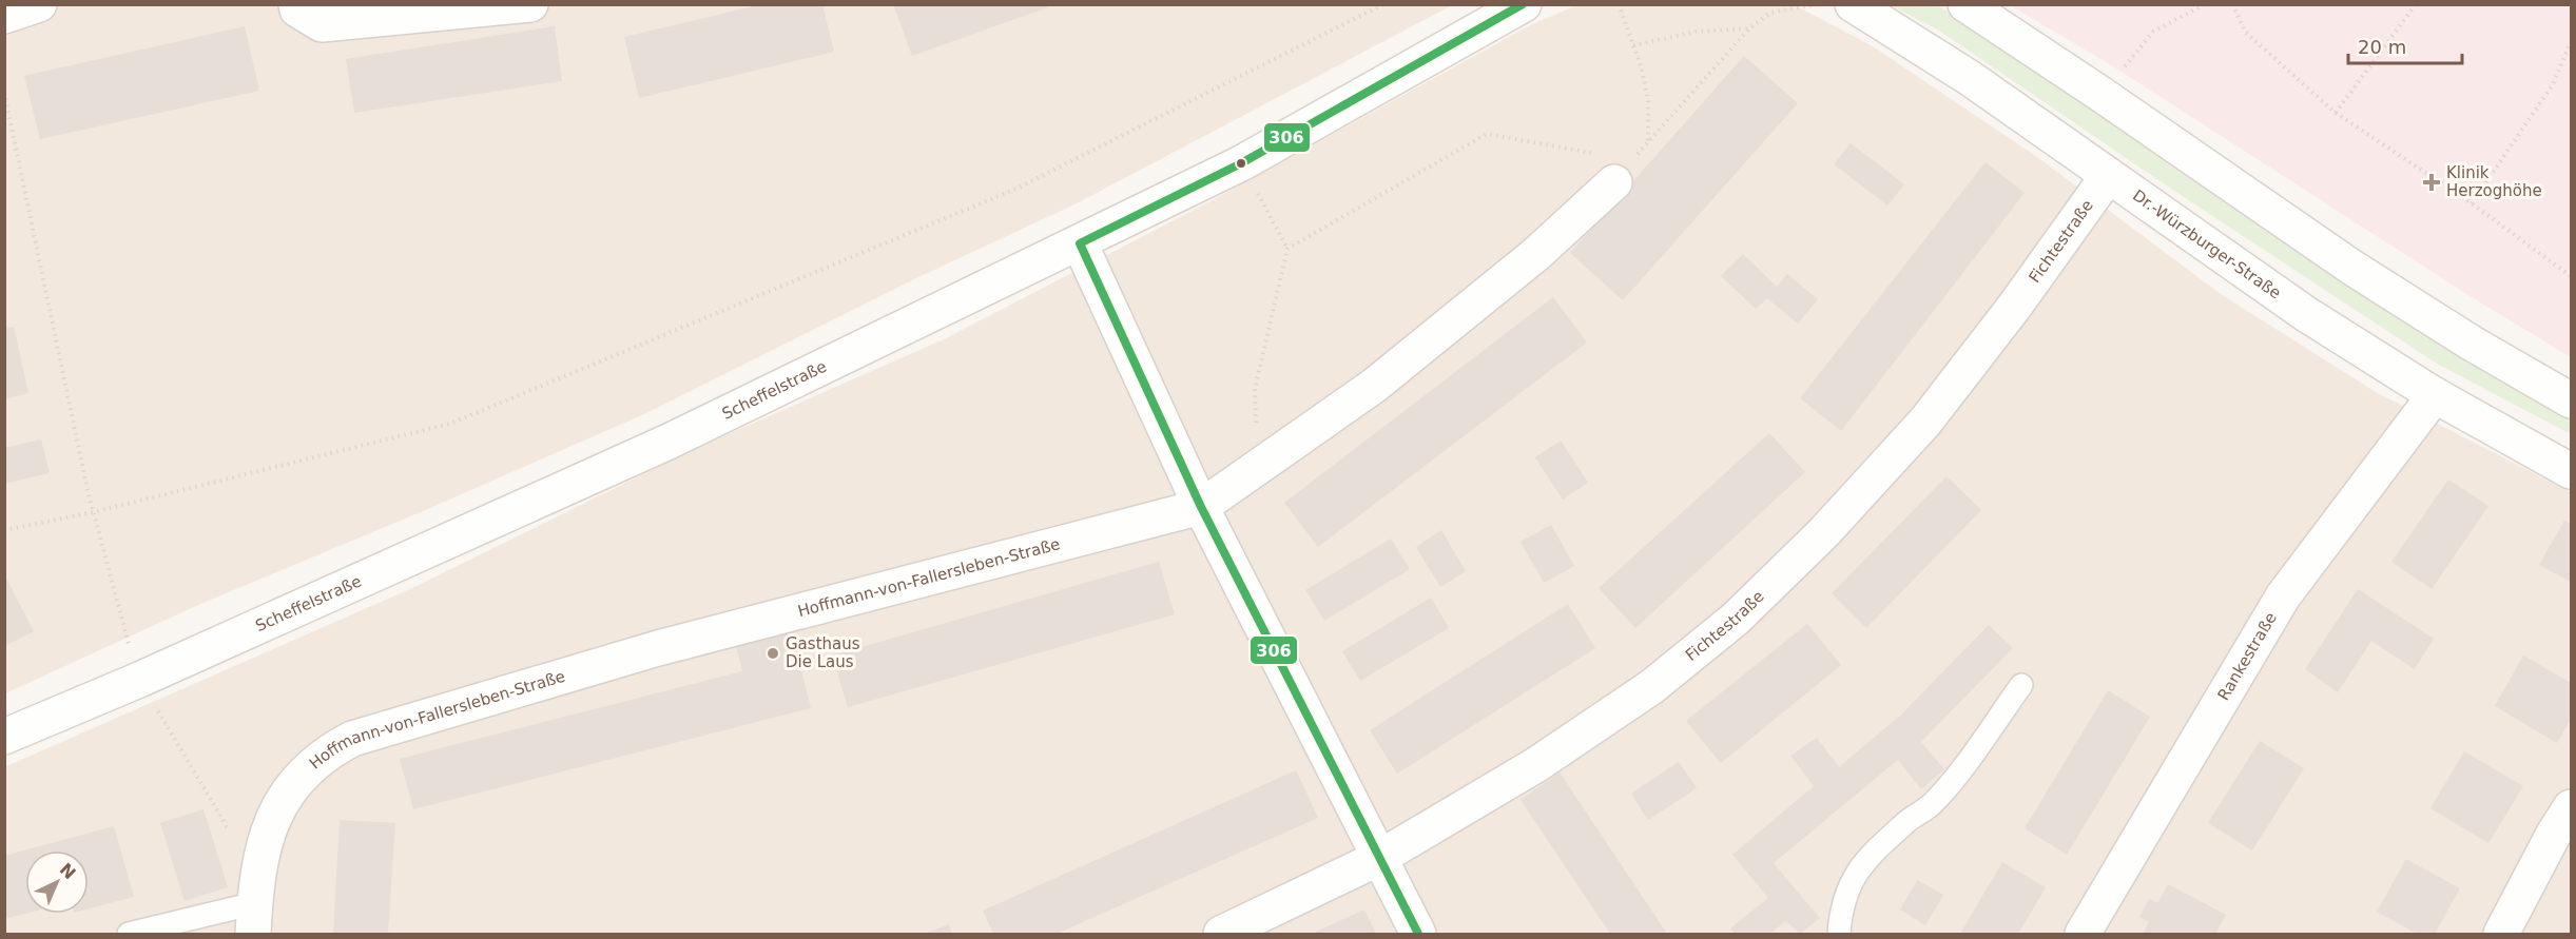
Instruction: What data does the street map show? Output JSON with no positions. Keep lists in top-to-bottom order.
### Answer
{
  "streets": {
    "street": [
      "Fichtestraße",
      "Dr.-Würzburger-Straße",
      "Scheffelstraße",
      "Hoffmann-von-Fallersleben-Straße",
      "Rankestraße"
    ]
  },
  "crossings": [
    ["Fichtestraße", "Dr.-Würzburger-Straße"],
    ["Dr.-Würzburger-Straße", "Rankestraße"]
  ],
  "places": {
    "health": ["Klinik Herzoghöhe"],
    "other": ["Gasthaus Die Laus"]
  },
  "lines": ["transit line 306"],
  "scale_bar": "20 m",
  "north": "top right"
}
